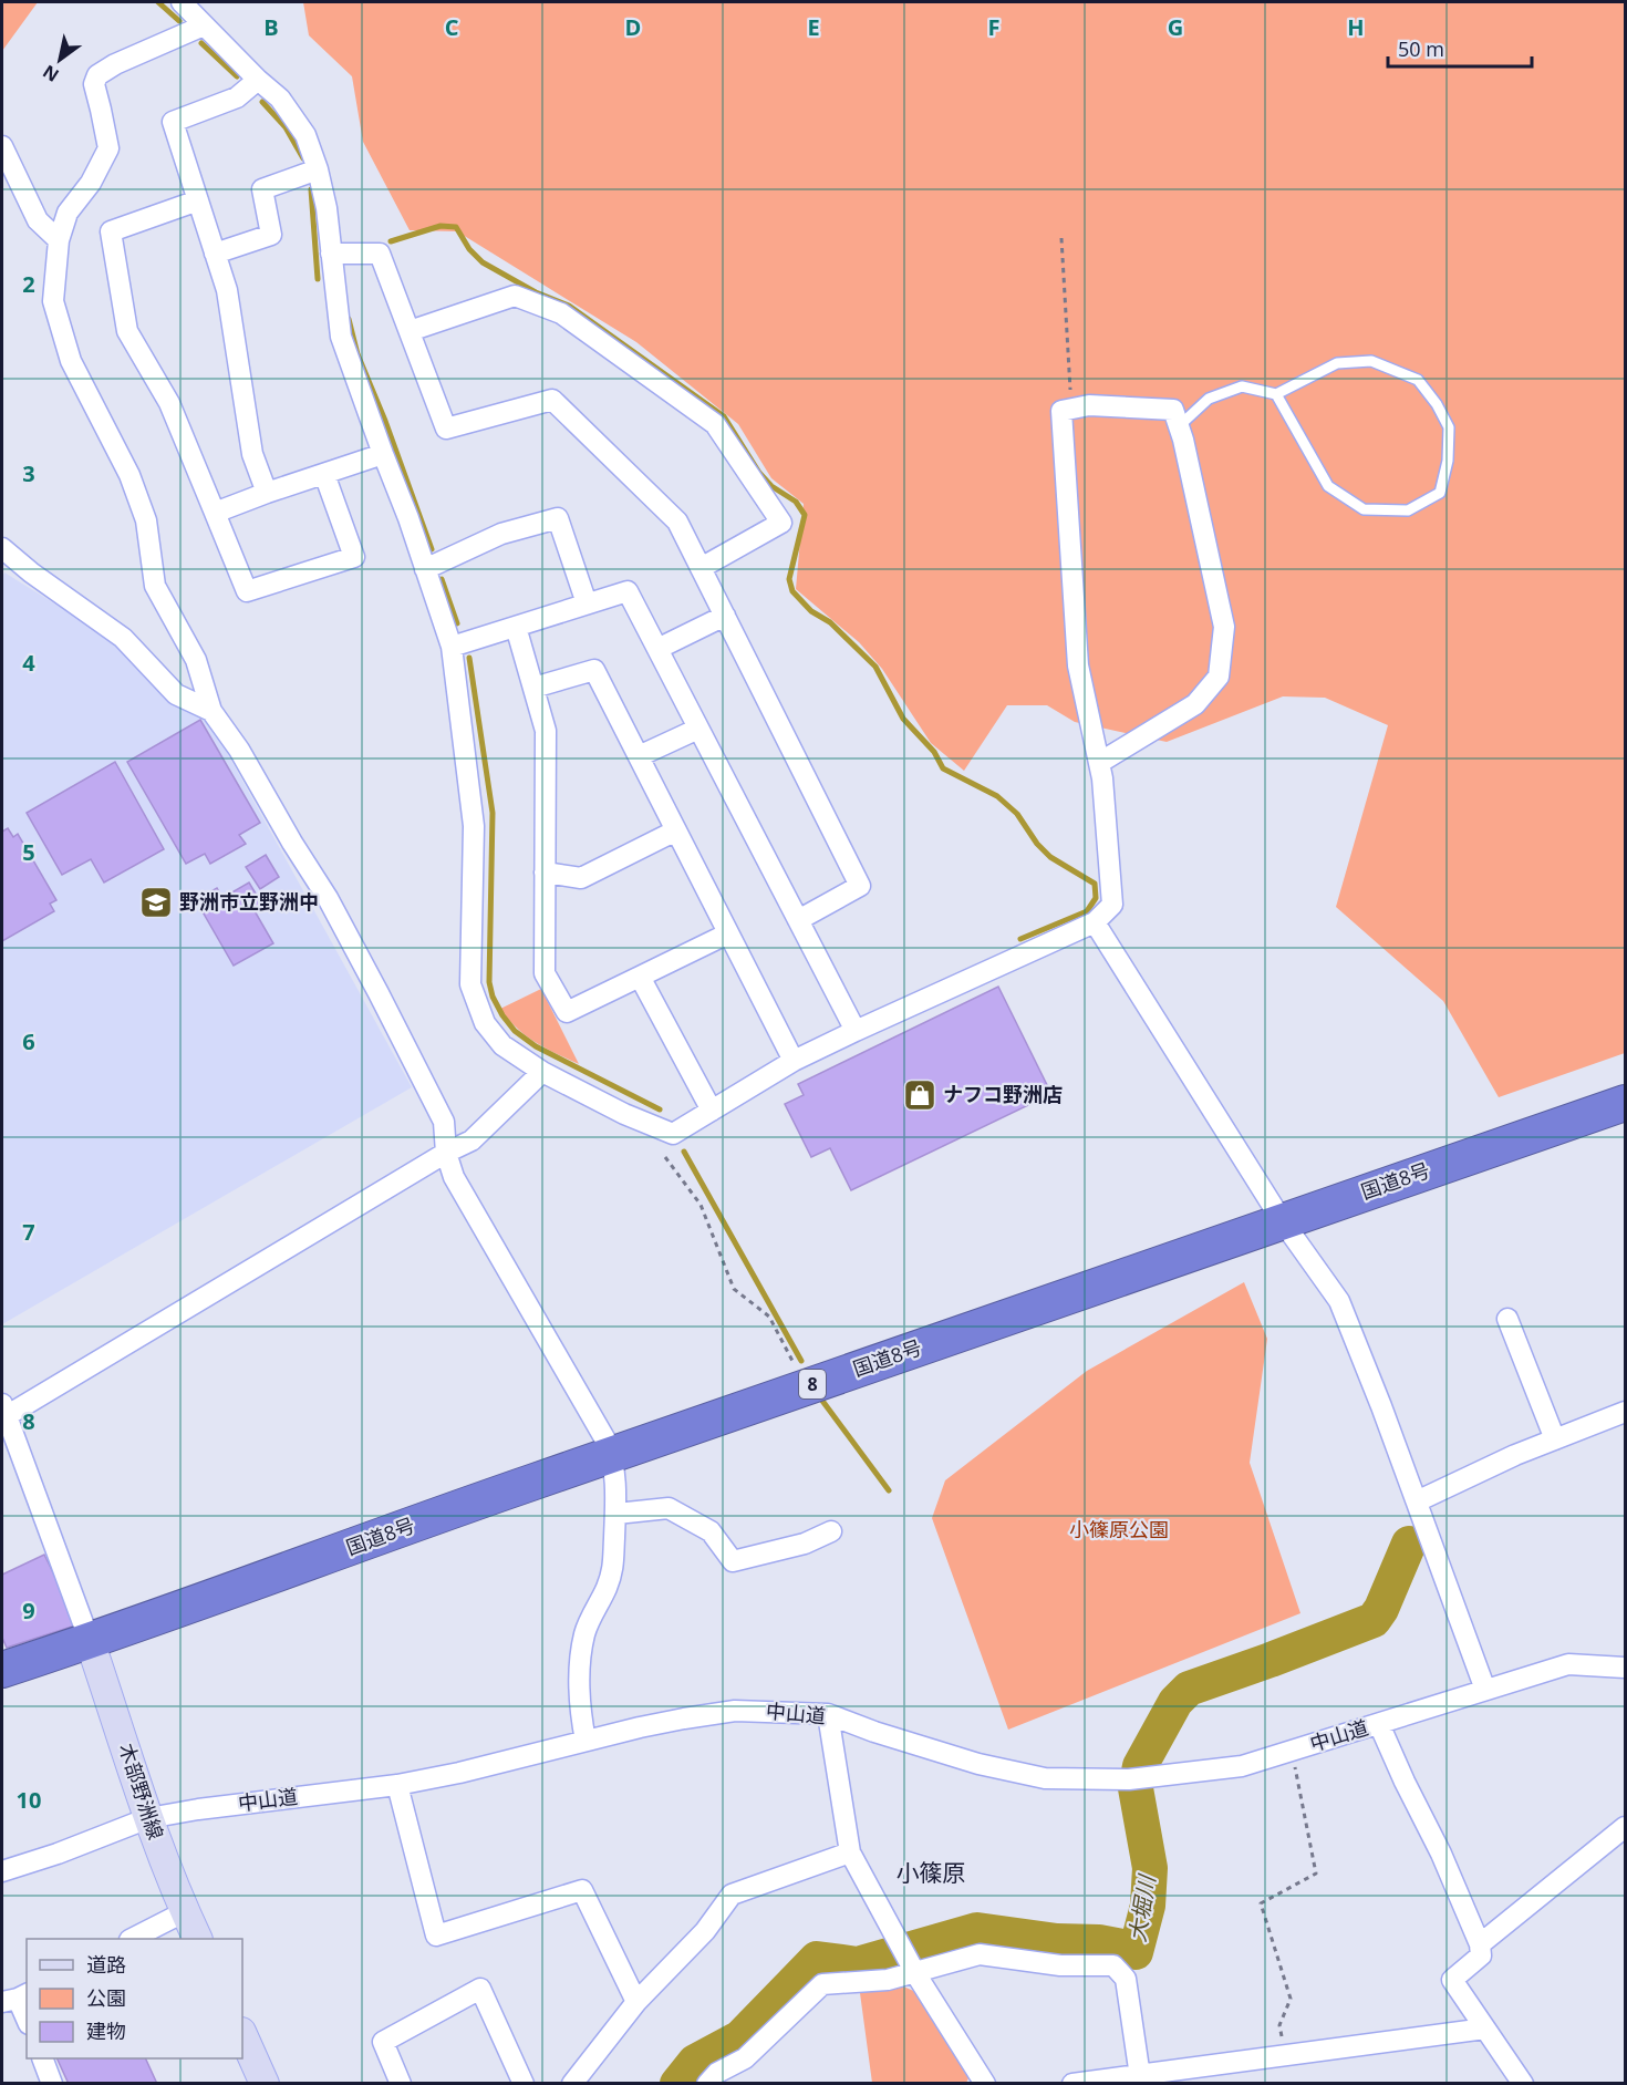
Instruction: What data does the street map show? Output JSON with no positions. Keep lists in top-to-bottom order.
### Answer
{
  "streets": {
    "highway": ["国道8号", "8"],
    "main road": ["木部野洲線"],
    "street": ["中山道"]
  },
  "crossings": [
    ["国道8号", "木部野洲線"],
    ["中山道", "木部野洲線"]
  ],
  "districts": ["小篠原"],
  "water": ["大堀川"],
  "parks": ["小篠原公園"],
  "places": {
    "school or university": ["野洲市立野洲中"],
    "shop": ["ナフコ野洲店"]
  },
  "legend": ["道路", "公園", "建物"],
  "scale_bar": "50 m",
  "north": "bottom left",
  "grid": {
    "columns": [
      "B",
      "C",
      "D",
      "E",
      "F",
      "G",
      "H"
    ],
    "rows": [
      "2",
      "3",
      "4",
      "5",
      "6",
      "7",
      "8",
      "9",
      "10"
    ]
  }
}
